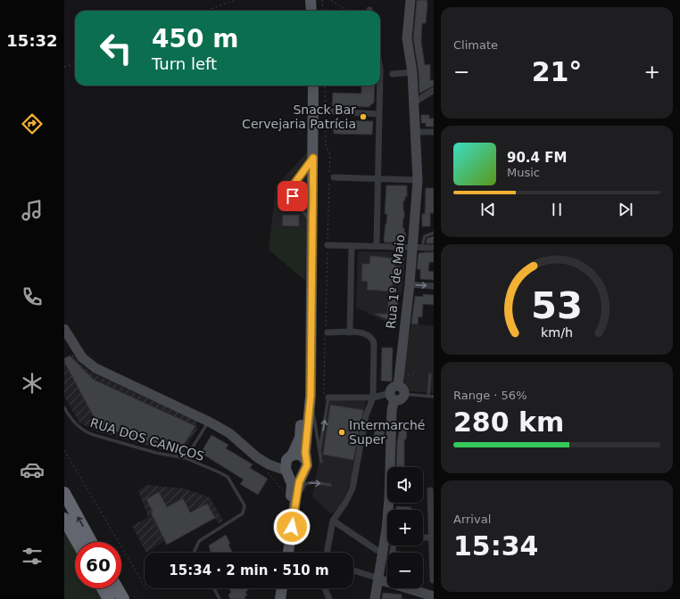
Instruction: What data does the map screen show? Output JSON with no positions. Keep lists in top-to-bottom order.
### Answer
{
  "streets": {
    "street": ["Rua 1º de Maio"],
    "lane": ["RUA DOS CANIÇOS"]
  },
  "places": ["Snack Bar Cervejaria Patrícia", "Intermarché Super"],
  "page": {
    "tabs": "15:32",
    "tile": [
      "Climate",
      ["Range · 56%", "280 km"],
      ["Arrival", "15:34"]
    ],
    "turn": ["450 m", "Turn left"],
    "heat": ["−", "21°", "+"],
    "song": ["90.4 FM", "Music"],
    "map_buttons": ["+", "−"],
    "limit": "60",
    "trip": "15:34 · 2 min · 510 m",
    "gauge": ["53", "km/h"]
  }
}
